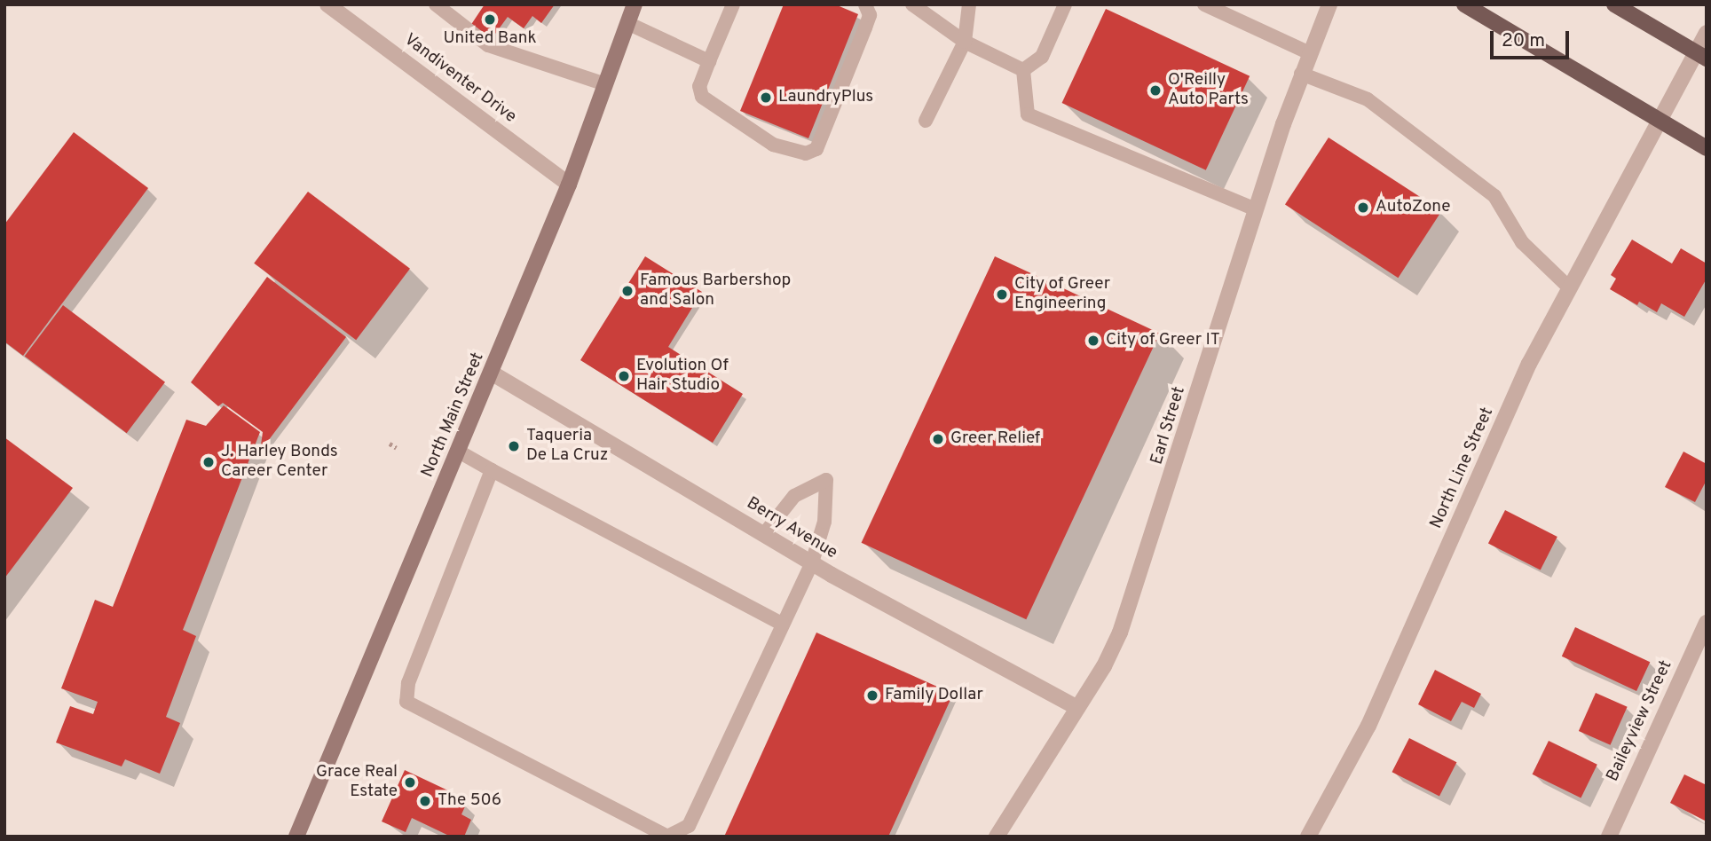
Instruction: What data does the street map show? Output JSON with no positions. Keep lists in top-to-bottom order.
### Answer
{
  "streets": {
    "main road": ["North Main Street"],
    "street": [
      "Vandiventer Drive",
      "Earl Street",
      "North Line Street",
      "Berry Avenue",
      "Baileyview Street"
    ]
  },
  "crossings": [
    ["Vandiventer Drive", "North Main Street"],
    ["North Main Street", "Berry Avenue"],
    ["Earl Street", "Berry Avenue"]
  ],
  "places": [
    "United Bank",
    "O'Reilly Auto Parts",
    "LaundryPlus",
    "AutoZone",
    "Famous Barbershop and Salon",
    "City of Greer Engineering",
    "City of Greer IT",
    "Evolution Of Hair Studio",
    "Greer Relief",
    "Taqueria De La Cruz",
    "J. Harley Bonds Career Center",
    "Family Dollar",
    "Grace Real Estate",
    "The 506"
  ],
  "scale_bar": "20 m"
}
